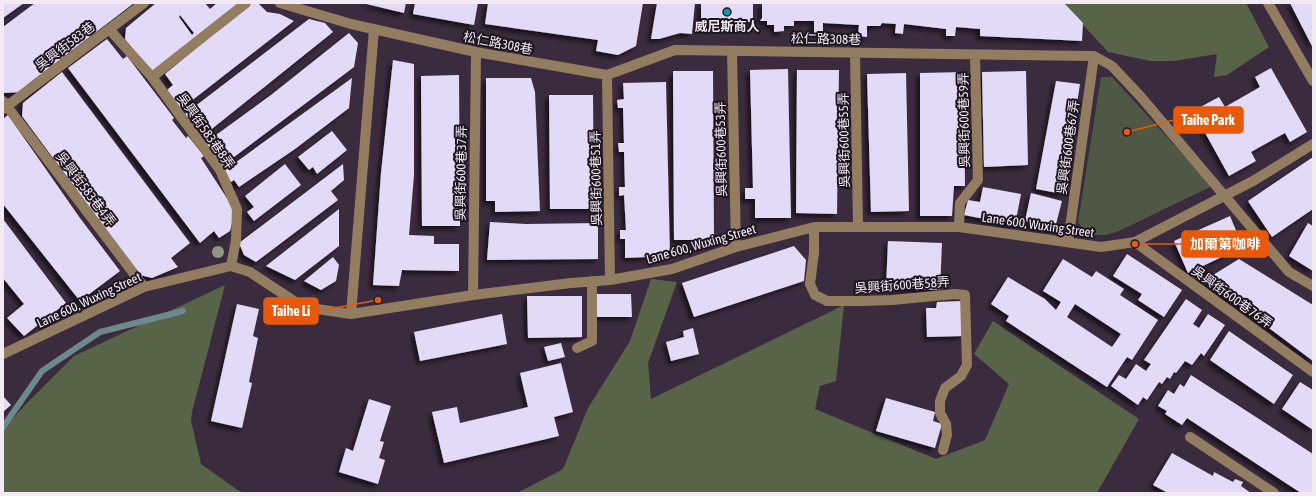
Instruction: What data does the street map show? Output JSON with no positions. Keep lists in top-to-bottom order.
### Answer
{
  "streets": {
    "street": [
      "松仁路308巷",
      "吳興街583巷",
      "吳興街600巷59弄",
      "吳興街583巷8弄",
      "吳興街600巷55弄",
      "吳興街600巷67弄",
      "吳興街600巷53弄",
      "吳興街600巷37弄",
      "吳興街600巷51弄",
      "吳興街583巷4弄",
      "Lane 600, Wuxing Street",
      "吳興街600巷58弄",
      "吳興街600巷76弄"
    ]
  },
  "crossings": [
    ["松仁路308巷", "吳興街600巷59弄"],
    ["松仁路308巷", "吳興街600巷55弄"],
    ["松仁路308巷", "吳興街600巷67弄"],
    ["松仁路308巷", "吳興街600巷53弄"],
    ["松仁路308巷", "吳興街600巷37弄"],
    ["松仁路308巷", "吳興街600巷51弄"],
    ["松仁路308巷", "Lane 600, Wuxing Street"],
    ["吳興街583巷", "吳興街583巷8弄"],
    ["吳興街583巷", "吳興街583巷4弄"],
    ["吳興街600巷59弄", "Lane 600, Wuxing Street"],
    ["吳興街583巷8弄", "Lane 600, Wuxing Street"],
    ["吳興街600巷55弄", "Lane 600, Wuxing Street"],
    ["吳興街600巷67弄", "Lane 600, Wuxing Street"],
    ["吳興街600巷53弄", "Lane 600, Wuxing Street"],
    ["吳興街600巷37弄", "Lane 600, Wuxing Street"],
    ["吳興街600巷51弄", "Lane 600, Wuxing Street"],
    ["吳興街583巷4弄", "Lane 600, Wuxing Street"],
    ["Lane 600, Wuxing Street", "吳興街600巷58弄"],
    ["Lane 600, Wuxing Street", "吳興街600巷76弄"]
  ],
  "places": [
    "威尼斯商人",
    "Taihe Park",
    "加爾第咖啡",
    "Taihe Li"
  ]
}
